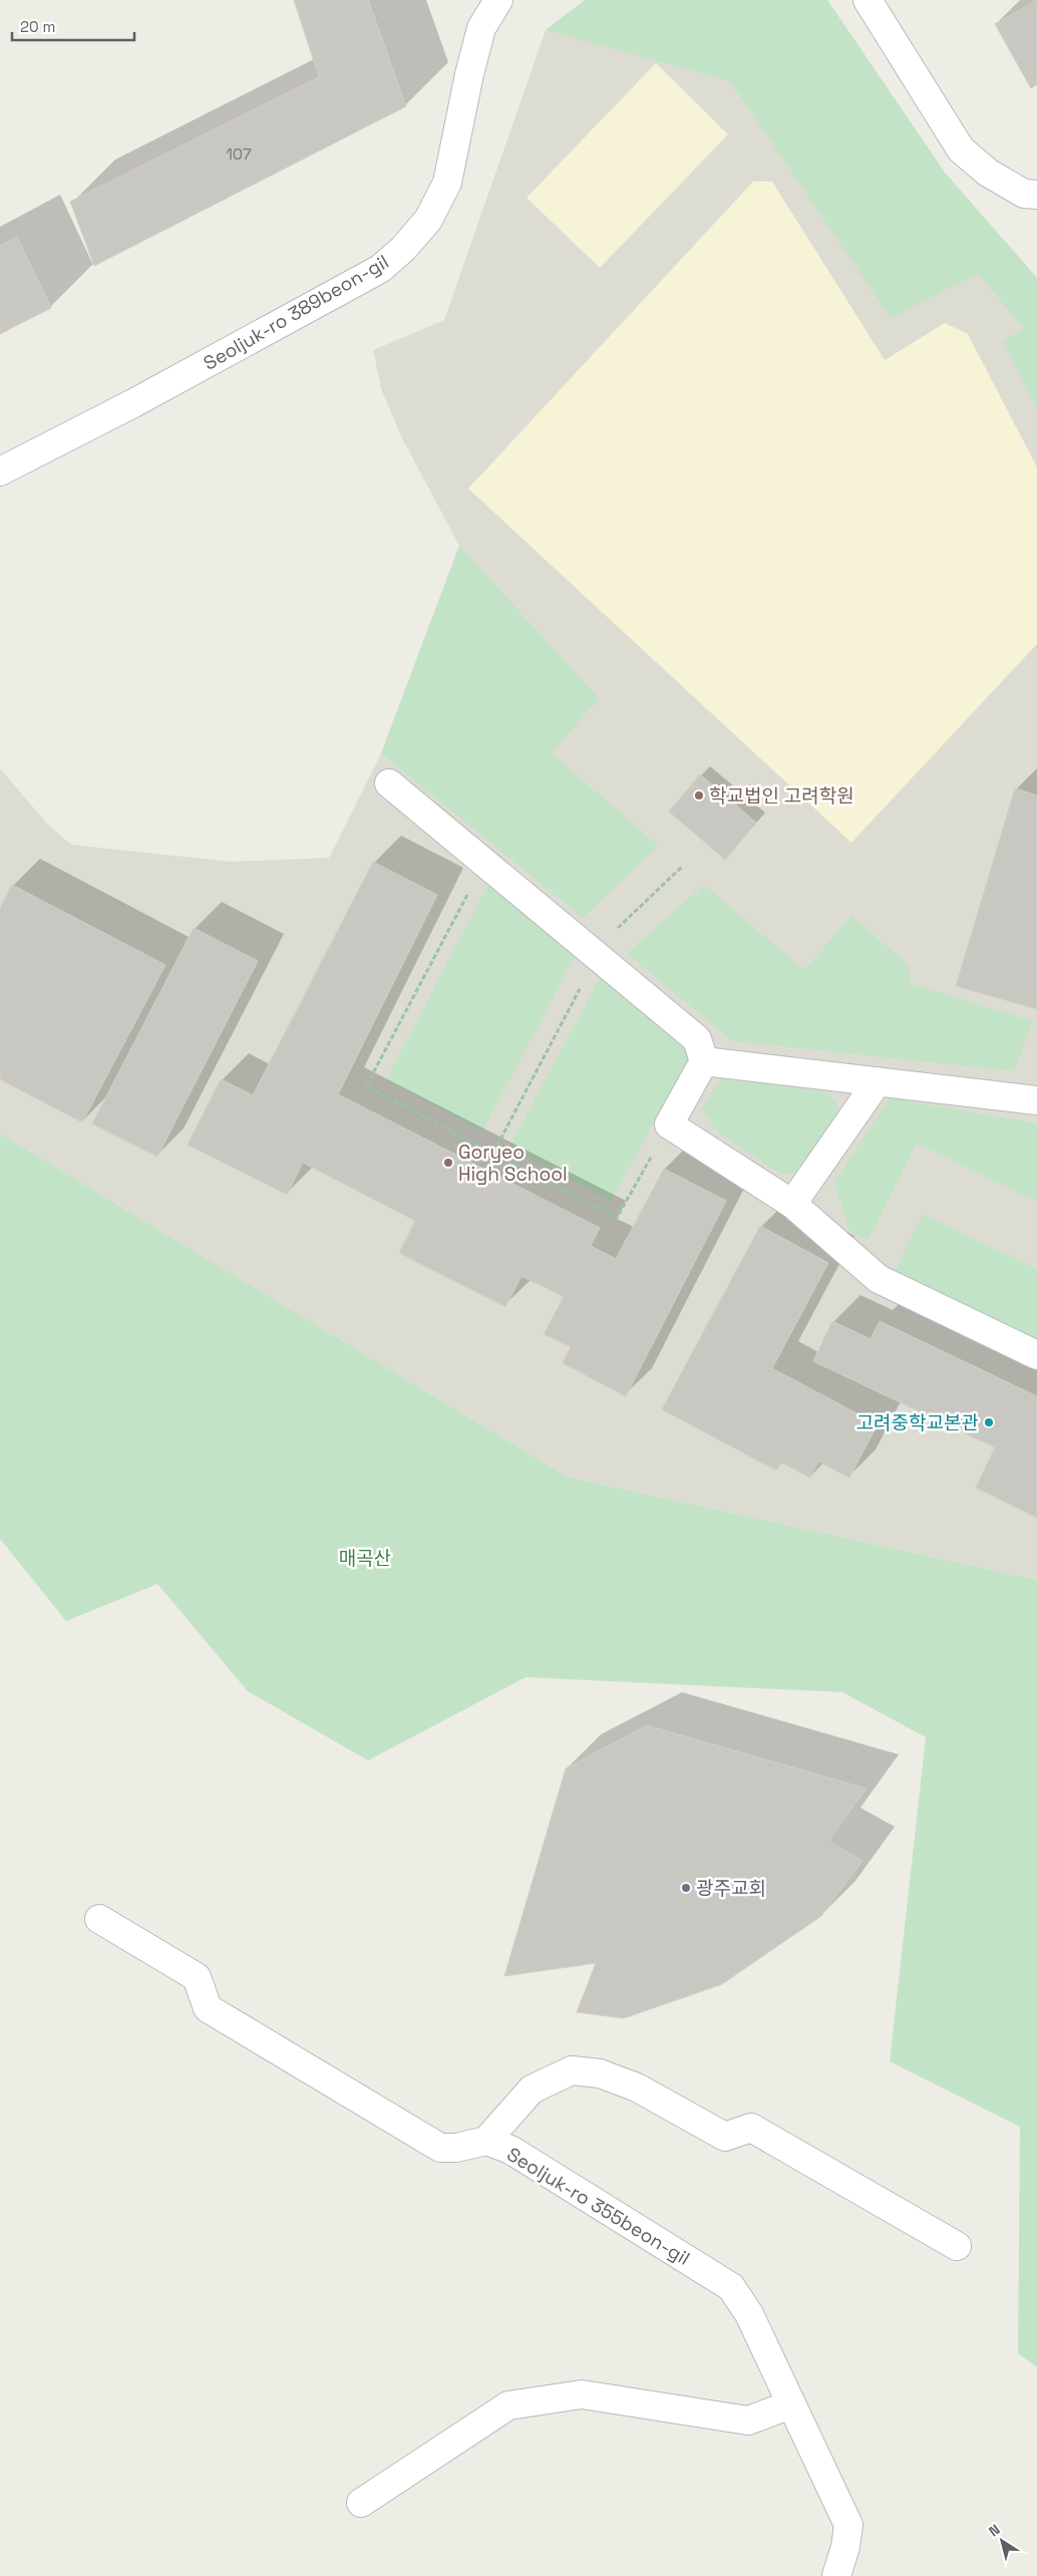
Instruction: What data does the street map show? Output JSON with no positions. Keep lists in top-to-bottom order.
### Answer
{
  "streets": {
    "street": ["Seoljuk-ro 389beon-gil", "Seoljuk-ro 355beon-gil"]
  },
  "parks": ["매곡산"],
  "places": [
    "학교법인 고려학원",
    "Goryeo High School",
    "고려중학교본관",
    "광주교회"
  ],
  "house_numbers": ["107"],
  "scale_bar": "20 m",
  "north": "top left"
}
